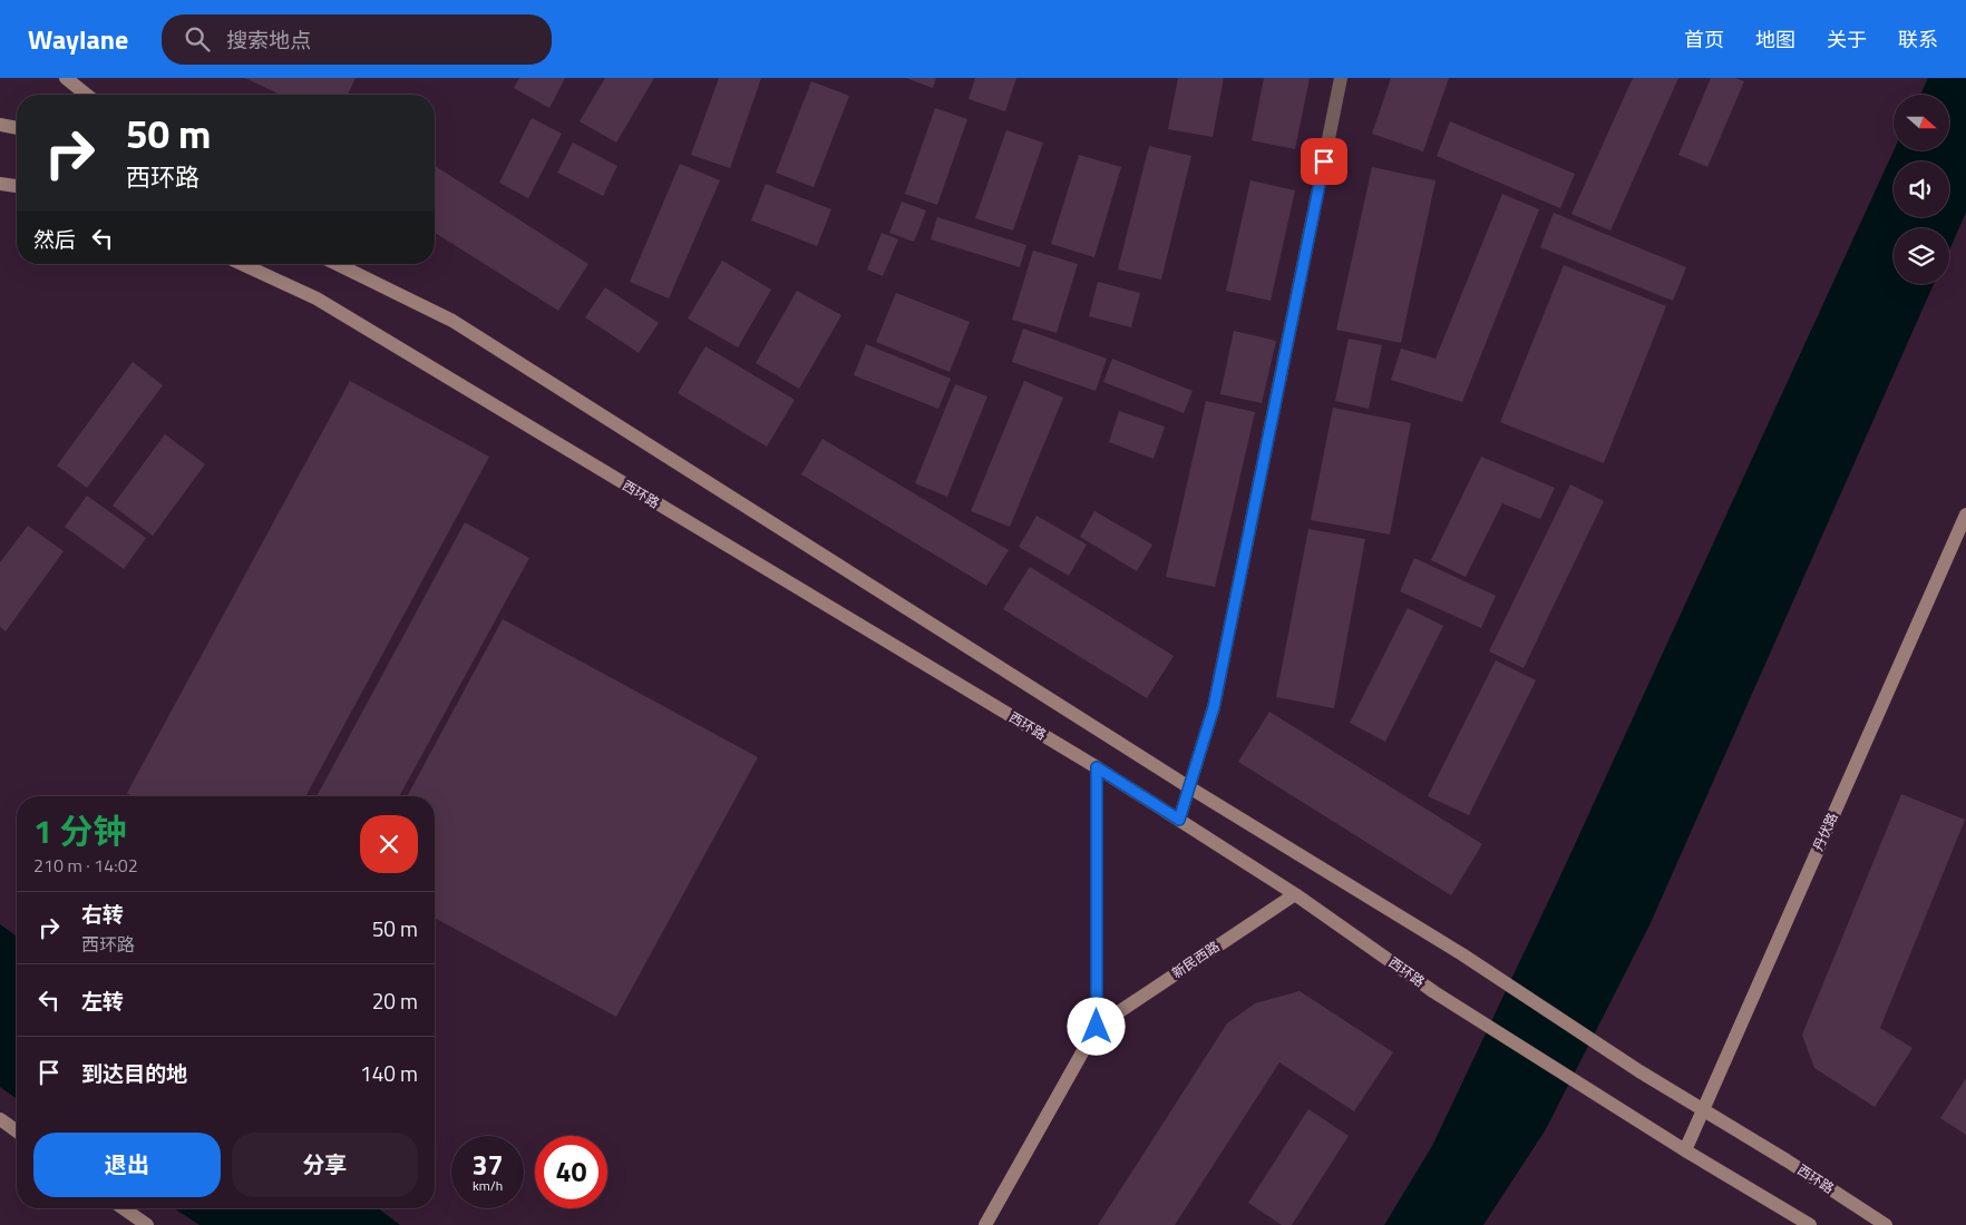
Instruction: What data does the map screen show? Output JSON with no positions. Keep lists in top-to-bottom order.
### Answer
{
  "streets": {
    "street": ["西环路", "丹伏路", "新民西路"]
  },
  "crossings": [
    ["西环路", "丹伏路"],
    ["西环路", "新民西路"]
  ],
  "north": "right",
  "page": {
    "header": "Waylane",
    "search": "搜索地点",
    "nav": [
      "首页",
      "地图",
      "关于",
      "联系"
    ],
    "turn": ["50 m", "西环路"],
    "then": "然后",
    "heading": ["1 分钟", "210 m · 14:02"],
    "list": [
      {
        "name": "右转",
        "note": "西环路",
        "value": "50 m"
      },
      {
        "name": "左转",
        "value": "20 m"
      },
      {
        "name": "到达目的地",
        "value": "140 m"
      }
    ],
    "buttons": ["退出", "分享"],
    "speed": "37 km/h",
    "limit": "40"
  }
}
